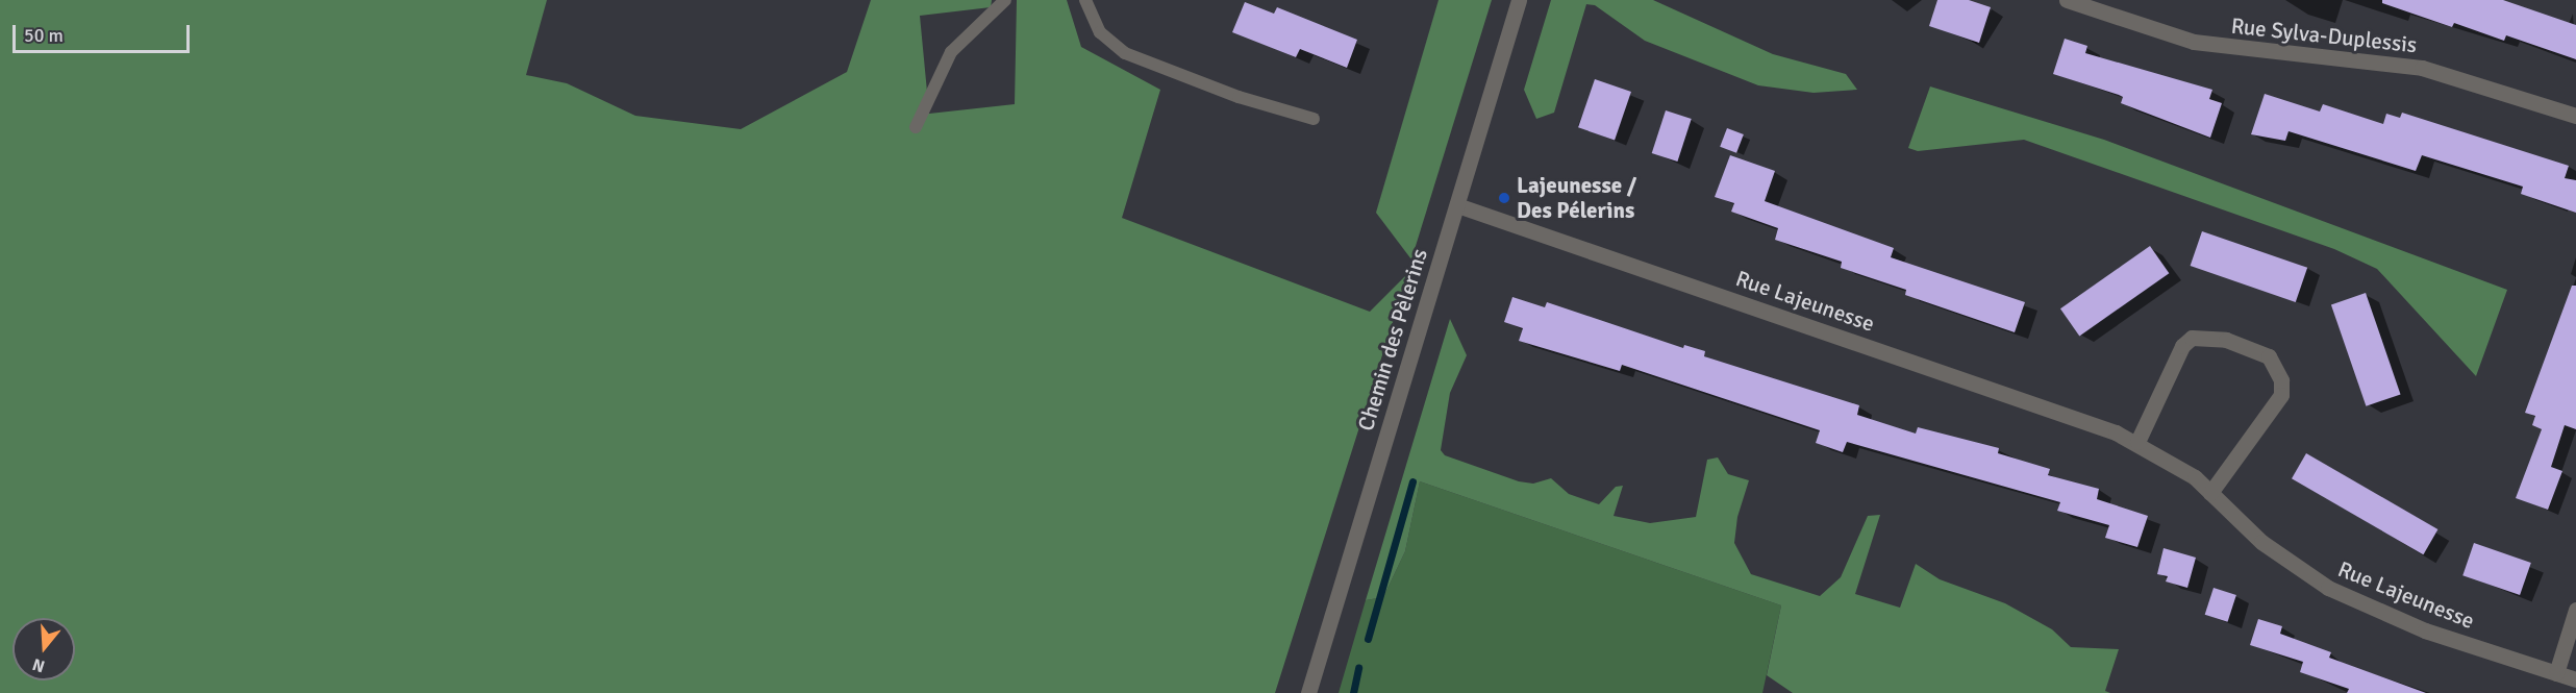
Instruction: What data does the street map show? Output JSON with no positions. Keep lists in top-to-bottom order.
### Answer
{
  "streets": {
    "street": ["Rue Sylva-Duplessis", "Rue Lajeunesse", "Chemin des Pèlerins"]
  },
  "crossings": [
    ["Rue Lajeunesse", "Chemin des Pèlerins"]
  ],
  "places": ["Lajeunesse / Des Pélerins"],
  "scale_bar": "50 m",
  "north": "bottom"
}
